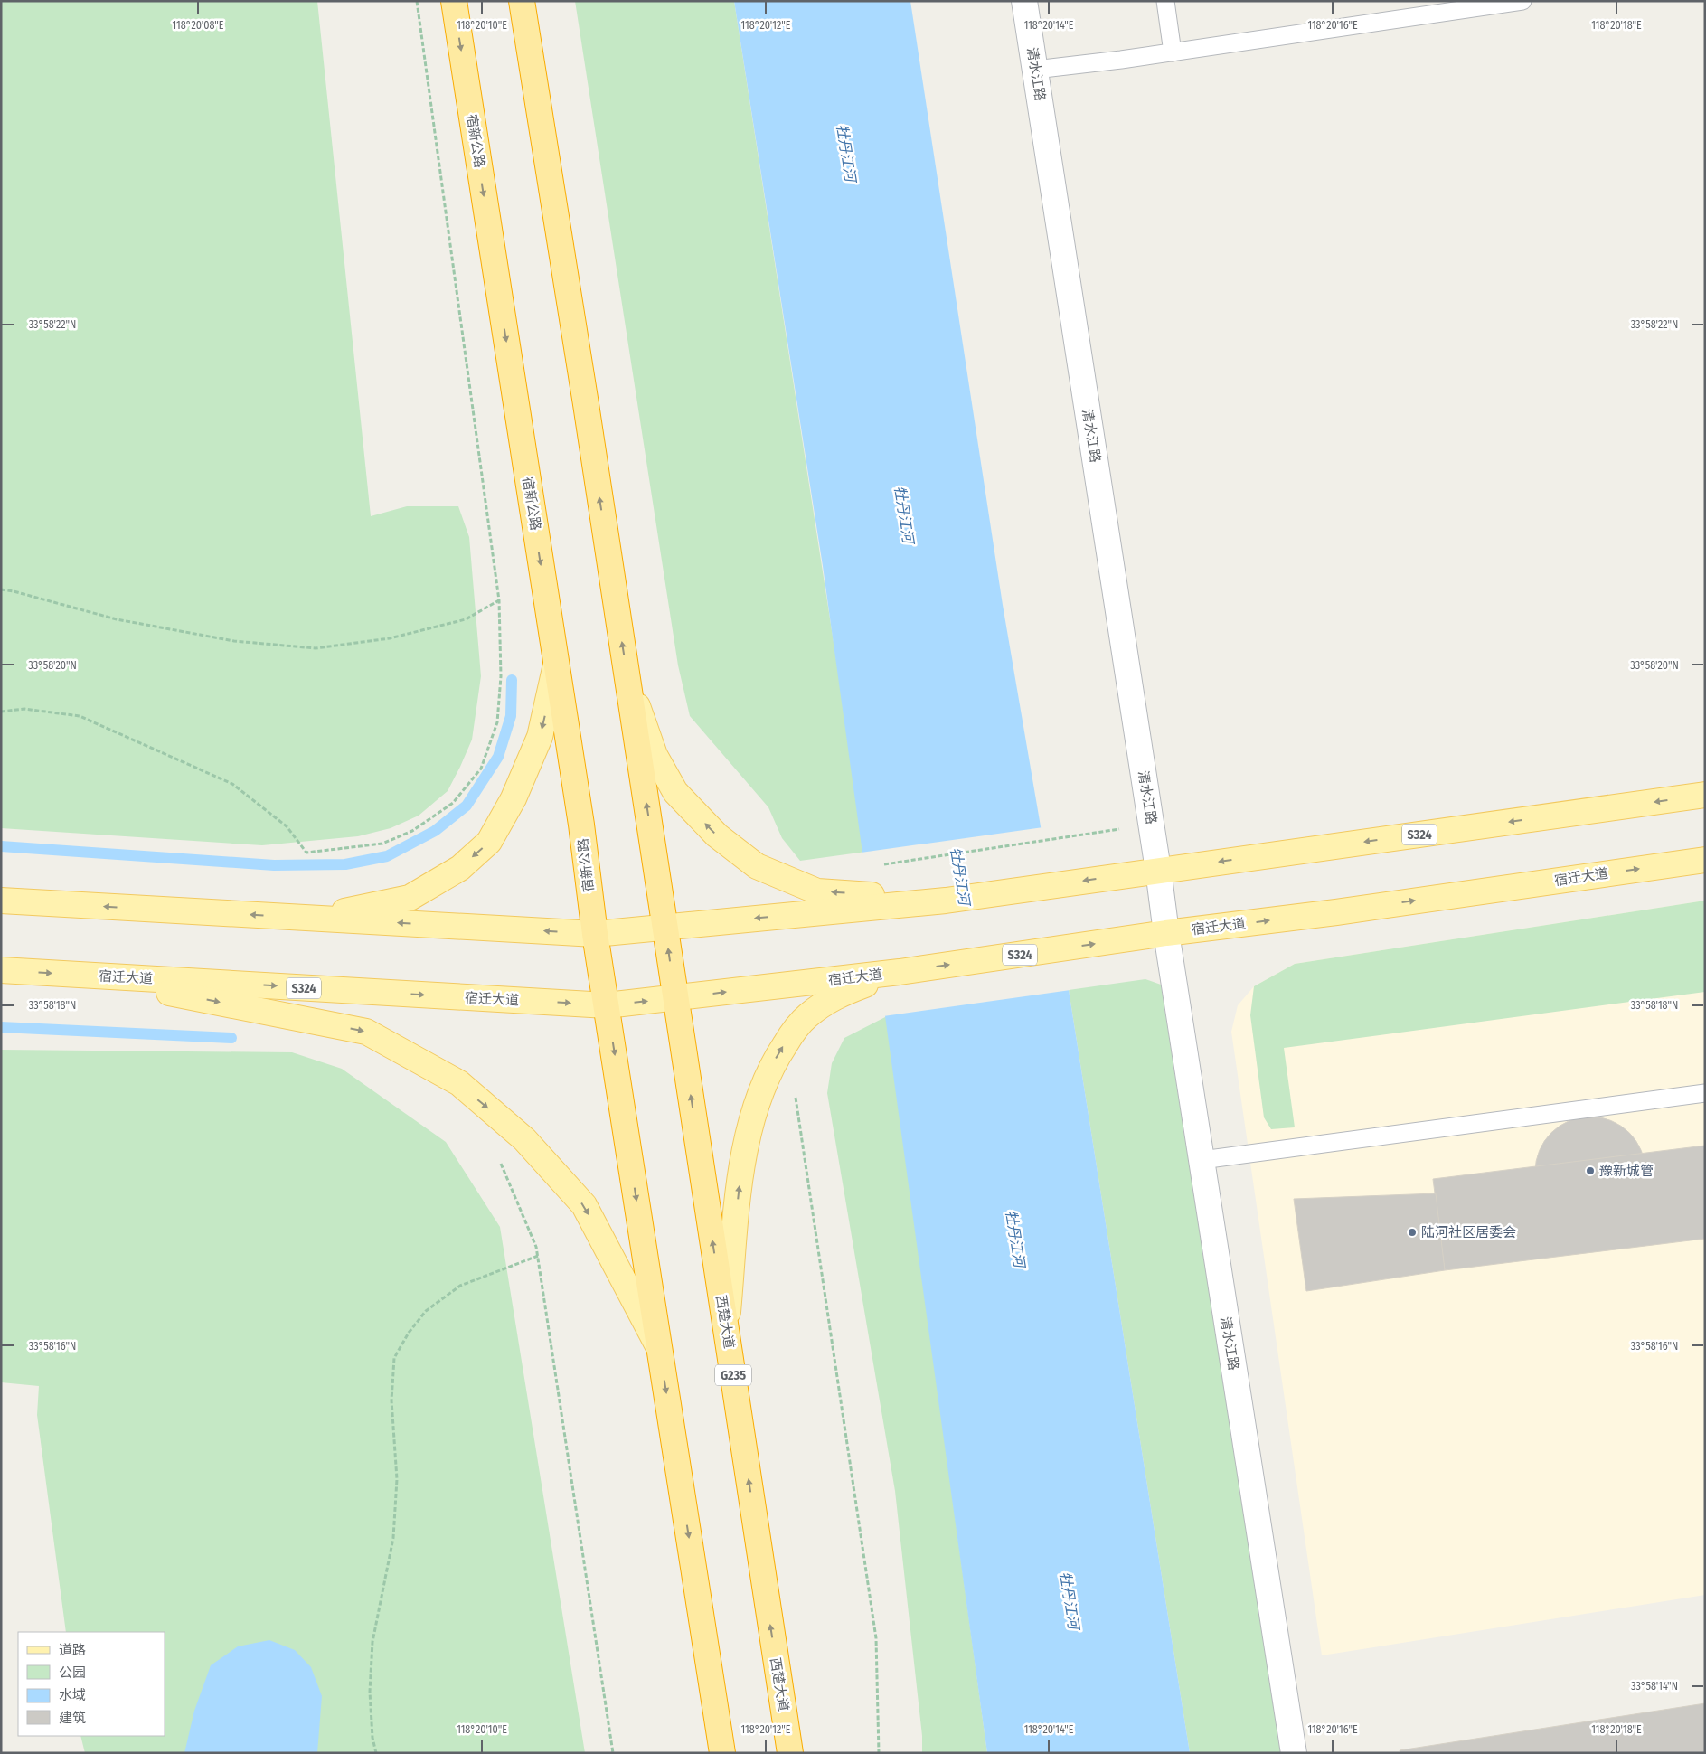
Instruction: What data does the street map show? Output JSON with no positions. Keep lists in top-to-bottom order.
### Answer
{
  "streets": {
    "highway": ["宿新公路", "西楚大道", "G235"],
    "main road": ["S324", "宿迁大道"],
    "street": ["清水江路"]
  },
  "crossings": [
    ["清水江路", "S324"],
    ["清水江路", "宿迁大道"],
    ["宿新公路", "S324"],
    ["宿新公路", "宿迁大道"],
    ["宿迁大道", "西楚大道"]
  ],
  "water": ["牡丹江河"],
  "places": ["豫新城管", "陆河社区居委会"],
  "legend": [
    "道路",
    "公园",
    "水域",
    "建筑"
  ],
  "coordinates": [
    "118°20'08\"E",
    "118°20'10\"E",
    "118°20'12\"E",
    "118°20'14\"E",
    "118°20'16\"E",
    "118°20'18\"E",
    "33°58'22\"N",
    "33°58'20\"N",
    "33°58'18\"N",
    "33°58'16\"N",
    "33°58'14\"N"
  ]
}
